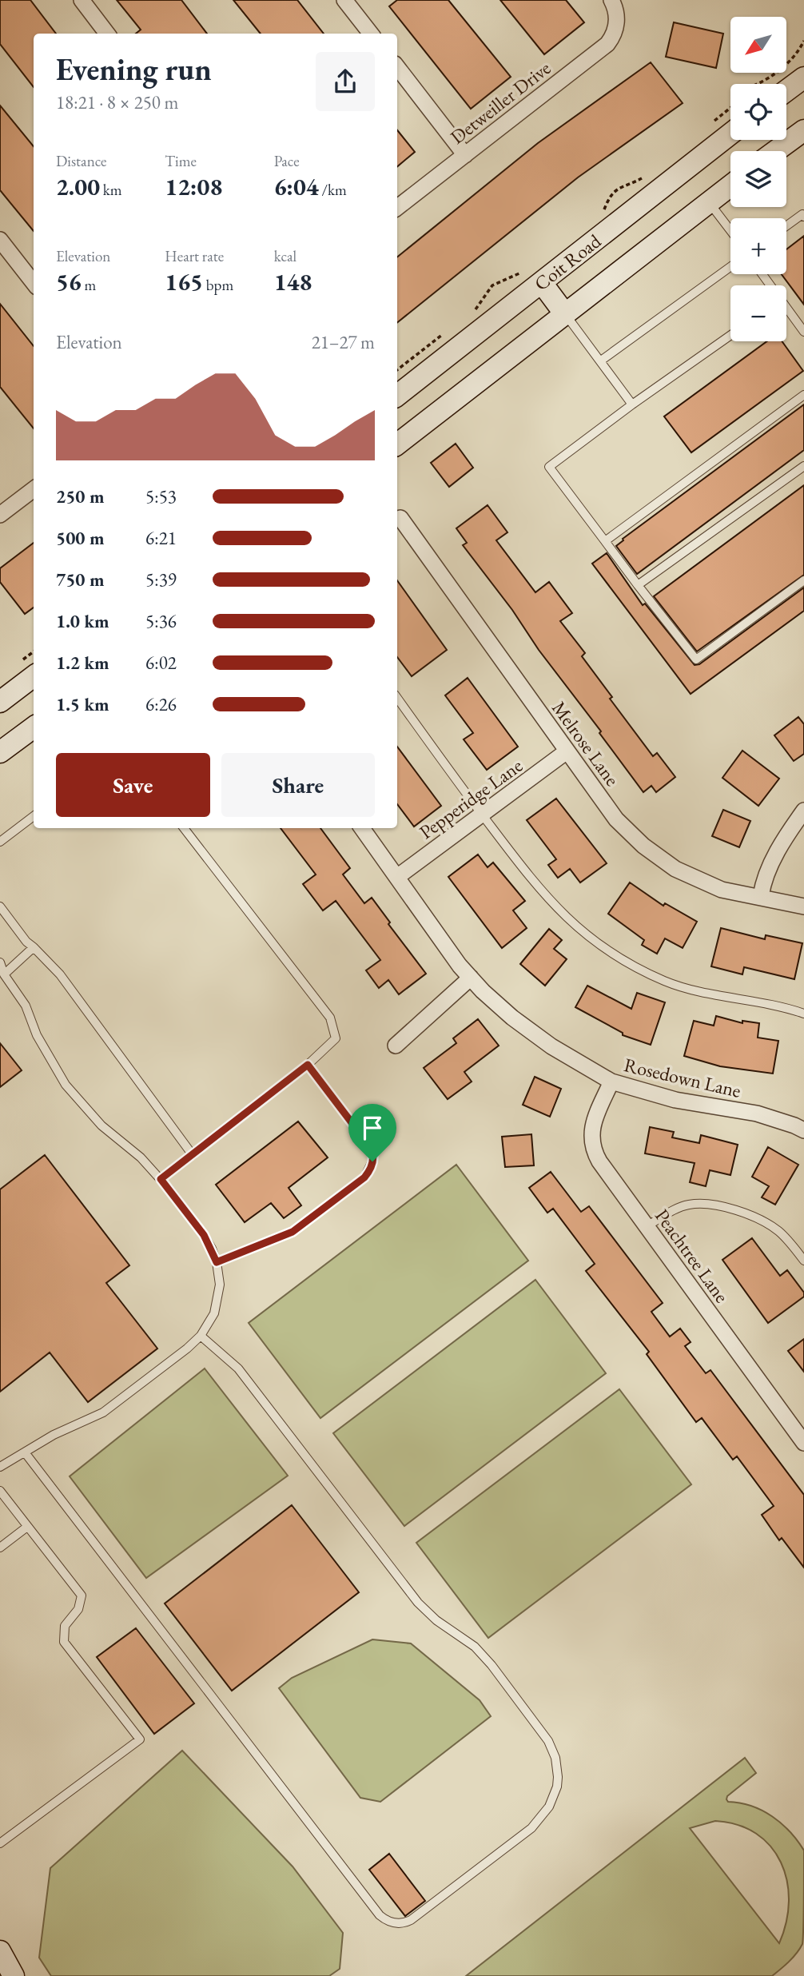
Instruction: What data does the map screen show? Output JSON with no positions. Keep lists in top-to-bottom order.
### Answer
{
  "streets": {
    "main road": ["Coit Road"],
    "street": [
      "Detweiller Drive",
      "Melrose Lane",
      "Pepperidge Lane",
      "Rosedown Lane",
      "Peachtree Lane"
    ]
  },
  "crossings": [
    ["Melrose Lane", "Pepperidge Lane"],
    ["Pepperidge Lane", "Rosedown Lane"],
    ["Rosedown Lane", "Peachtree Lane"]
  ],
  "north": "bottom left",
  "page": {
    "map_buttons": ["+", "−"],
    "heading": ["Evening run", "18:21 · 8 × 250 m"],
    "stats": [
      ["Distance", "2.00 km"],
      ["Time", "12:08"],
      ["Pace", "6:04 /km"],
      ["Elevation", "56 m"],
      ["Heart rate", "165 bpm"],
      ["kcal", "148"]
    ],
    "chart": ["Elevation", "21–27 m"],
    "list": [
      {
        "name": "250 m",
        "note": "5:53"
      },
      {
        "name": "500 m",
        "note": "6:21"
      },
      {
        "name": "750 m",
        "note": "5:39"
      },
      {
        "name": "1.0 km",
        "note": "5:36"
      },
      {
        "name": "1.2 km",
        "note": "6:02"
      },
      {
        "name": "1.5 km",
        "note": "6:26"
      }
    ],
    "buttons": ["Save", "Share"]
  }
}
